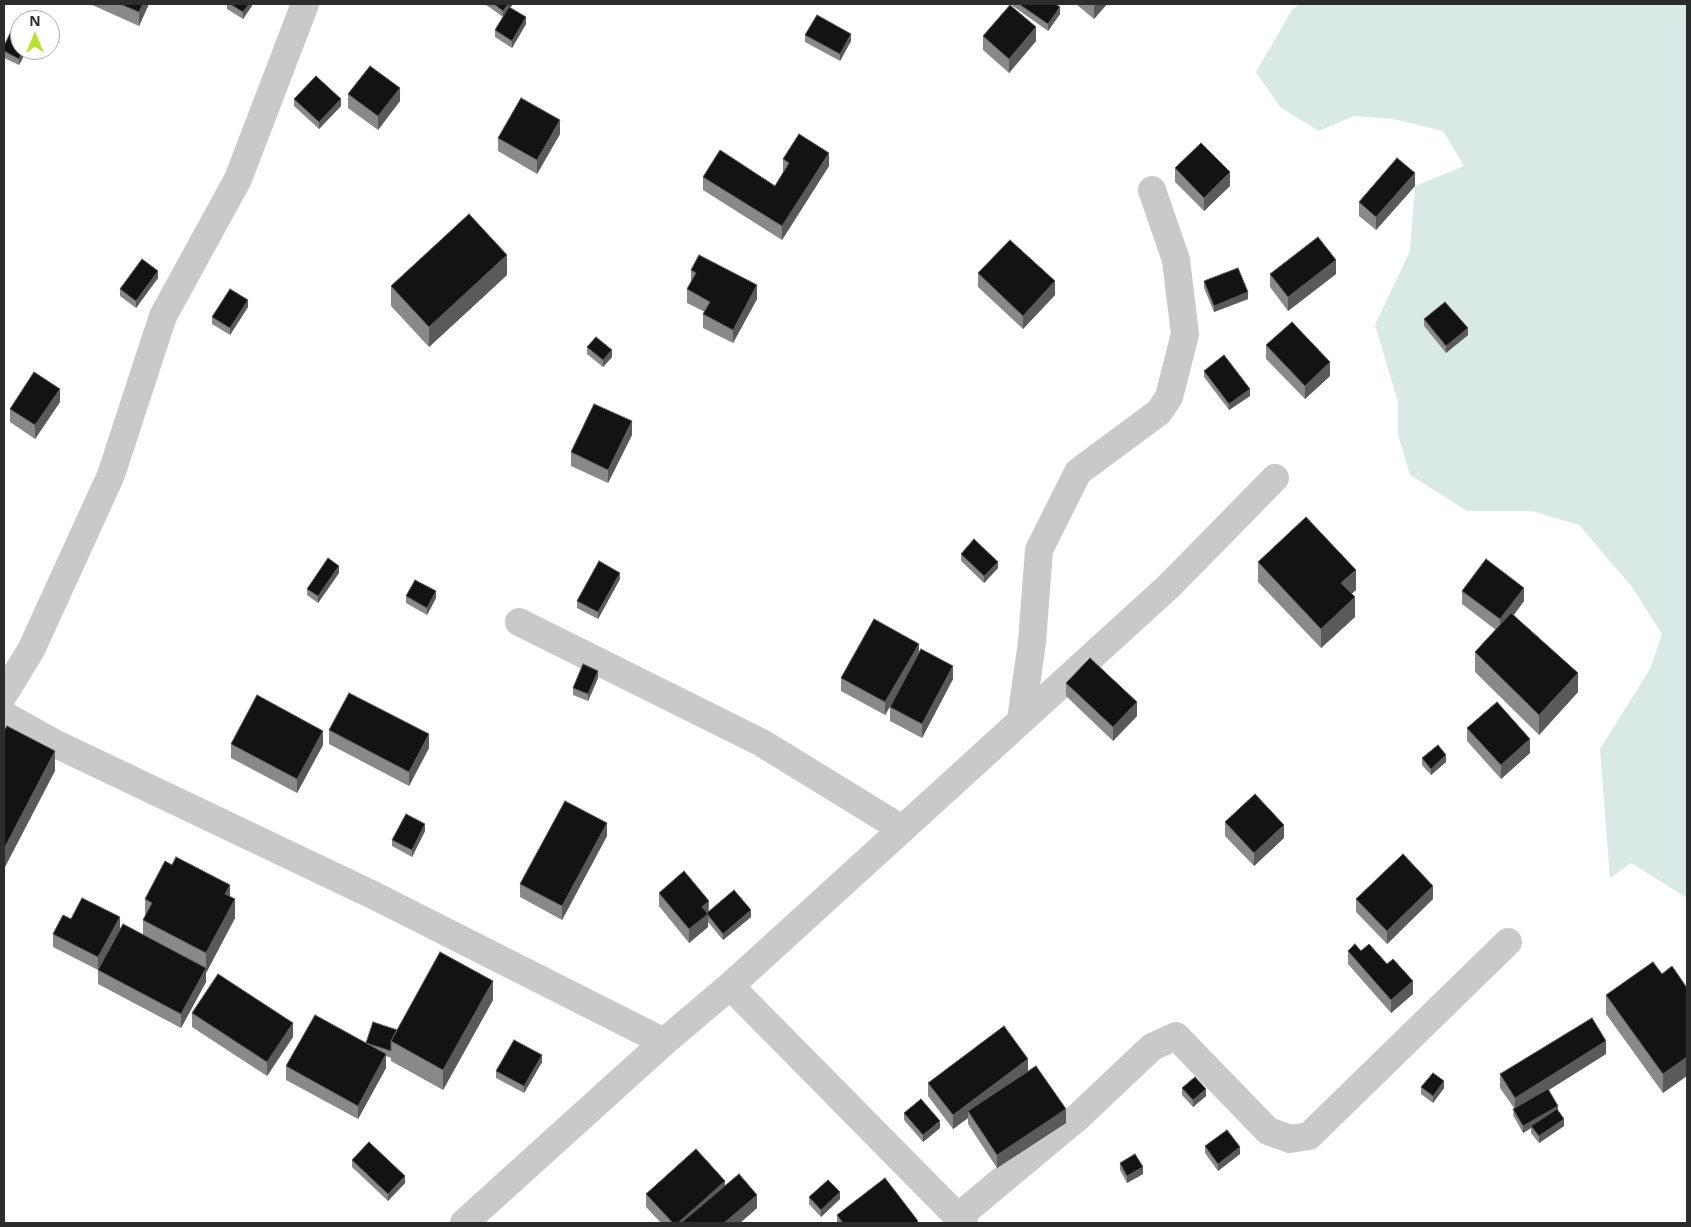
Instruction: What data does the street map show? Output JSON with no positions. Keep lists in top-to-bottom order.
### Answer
{
  "north": "top"
}
